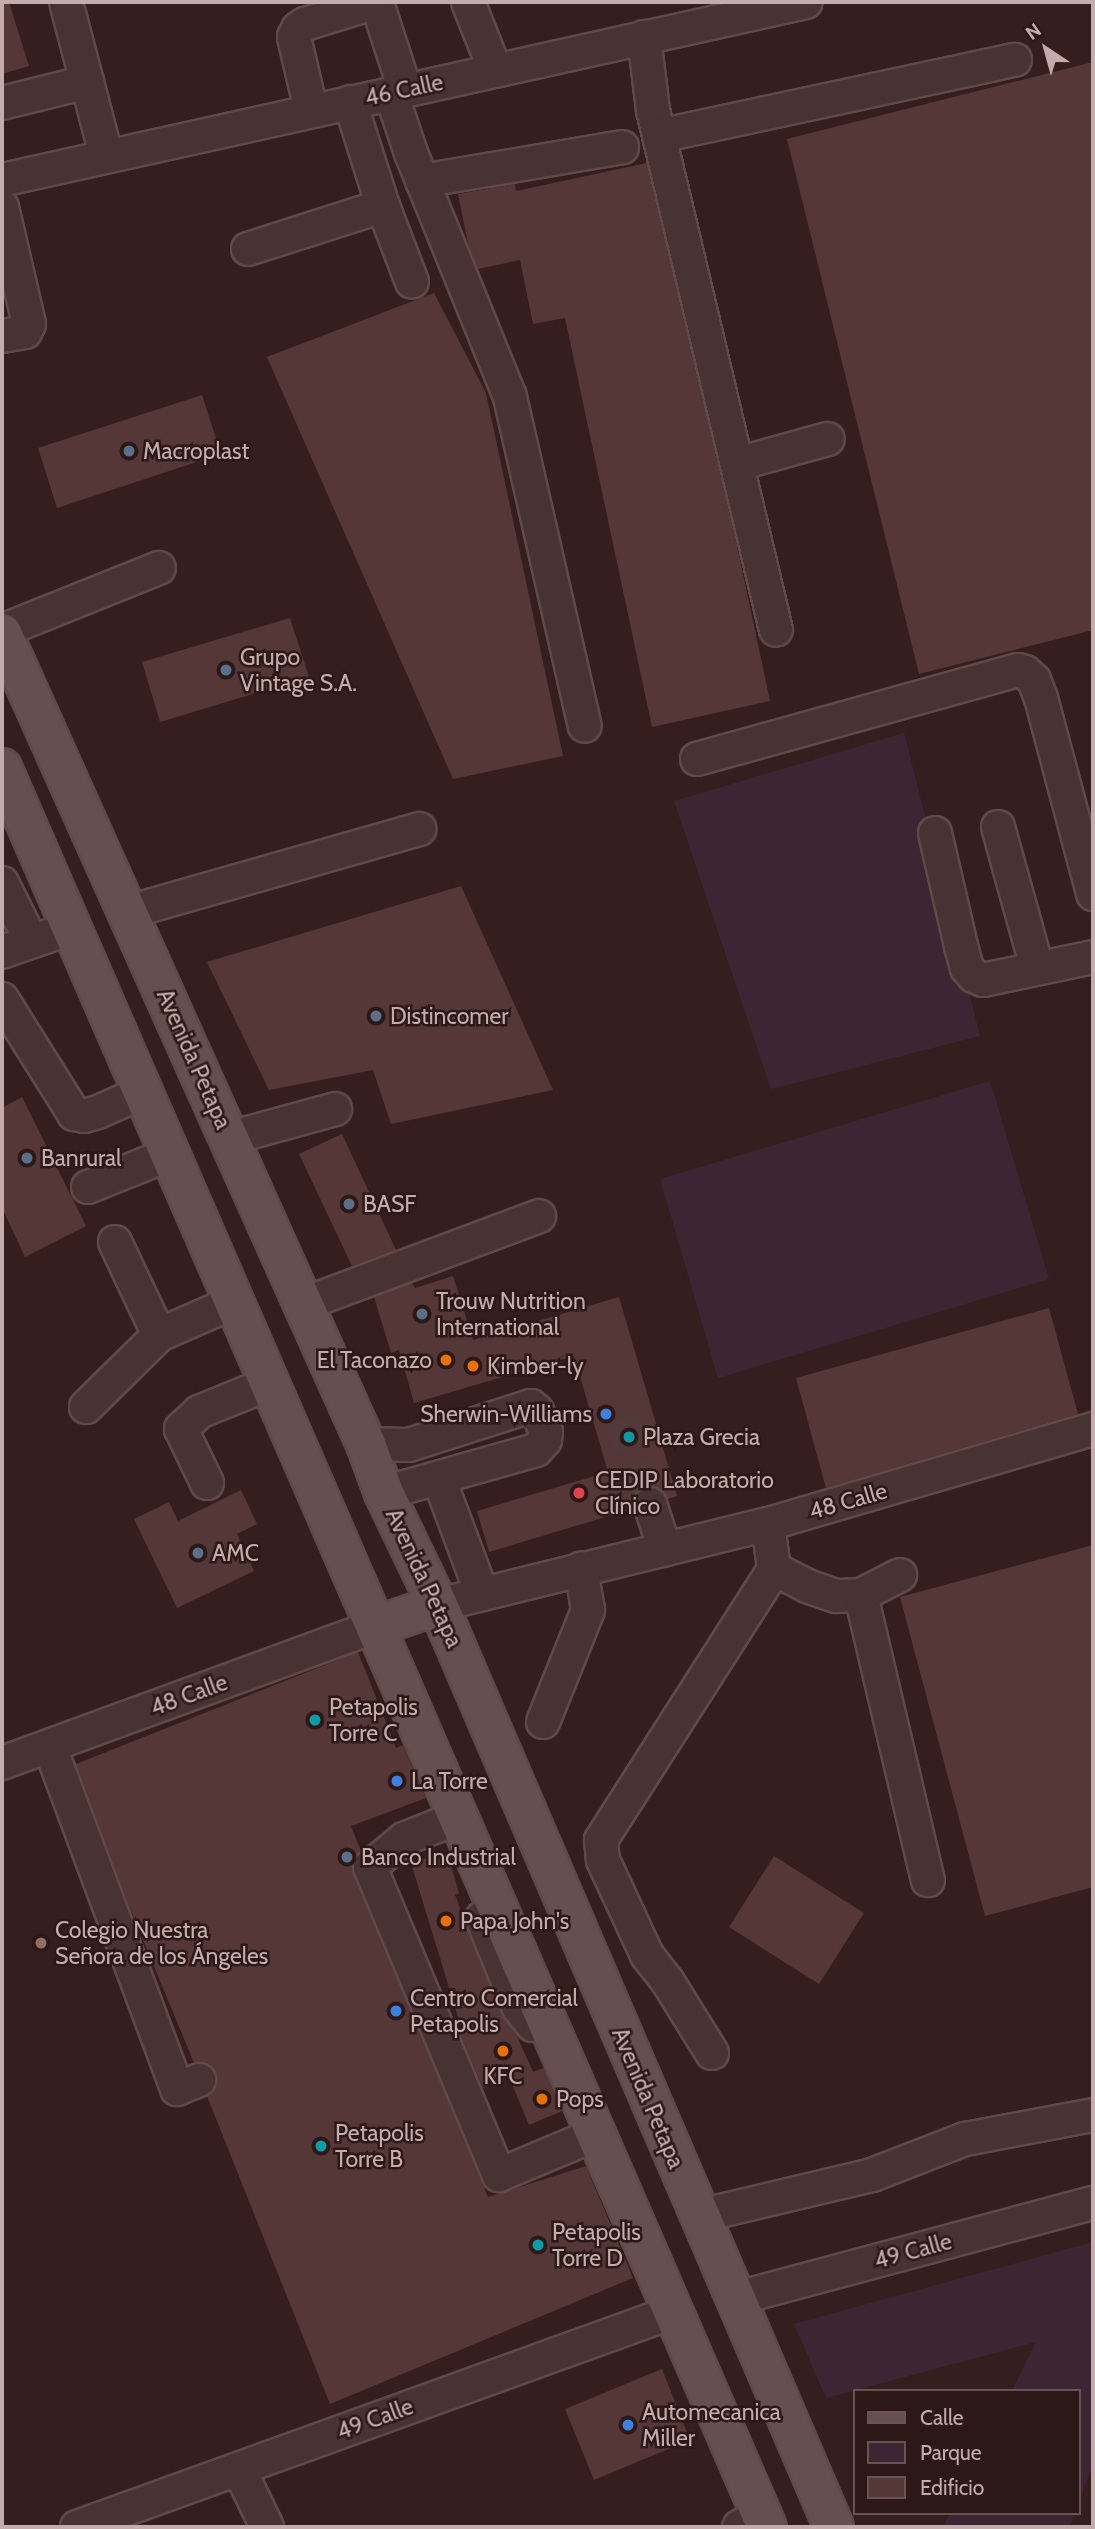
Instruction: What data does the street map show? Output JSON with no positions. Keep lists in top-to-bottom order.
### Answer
{
  "streets": {
    "main road": ["Avenida Petapa"],
    "street": ["46 Calle", "48 Calle", "49 Calle"]
  },
  "crossings": [
    ["Avenida Petapa", "48 Calle"],
    ["Avenida Petapa", "49 Calle"]
  ],
  "places": [
    "Macroplast",
    "Grupo Vintage S.A.",
    "Distincomer",
    "Banrural",
    "BASF",
    "Trouw Nutrition International",
    "El Taconazo",
    "Kimber-ly",
    "Sherwin-Williams",
    "Plaza Grecia",
    "CEDIP Laboratorio Clínico",
    "AMC",
    "Petapolis Torre C",
    "La Torre",
    "Banco Industrial",
    "Papa John's",
    "Colegio Nuestra Señora de los Ángeles",
    "Centro Comercial Petapolis",
    "KFC",
    "Pops",
    "Petapolis Torre B",
    "Petapolis Torre D",
    "Automecanica Miller"
  ],
  "legend": ["Calle", "Parque", "Edificio"],
  "north": "top left"
}
